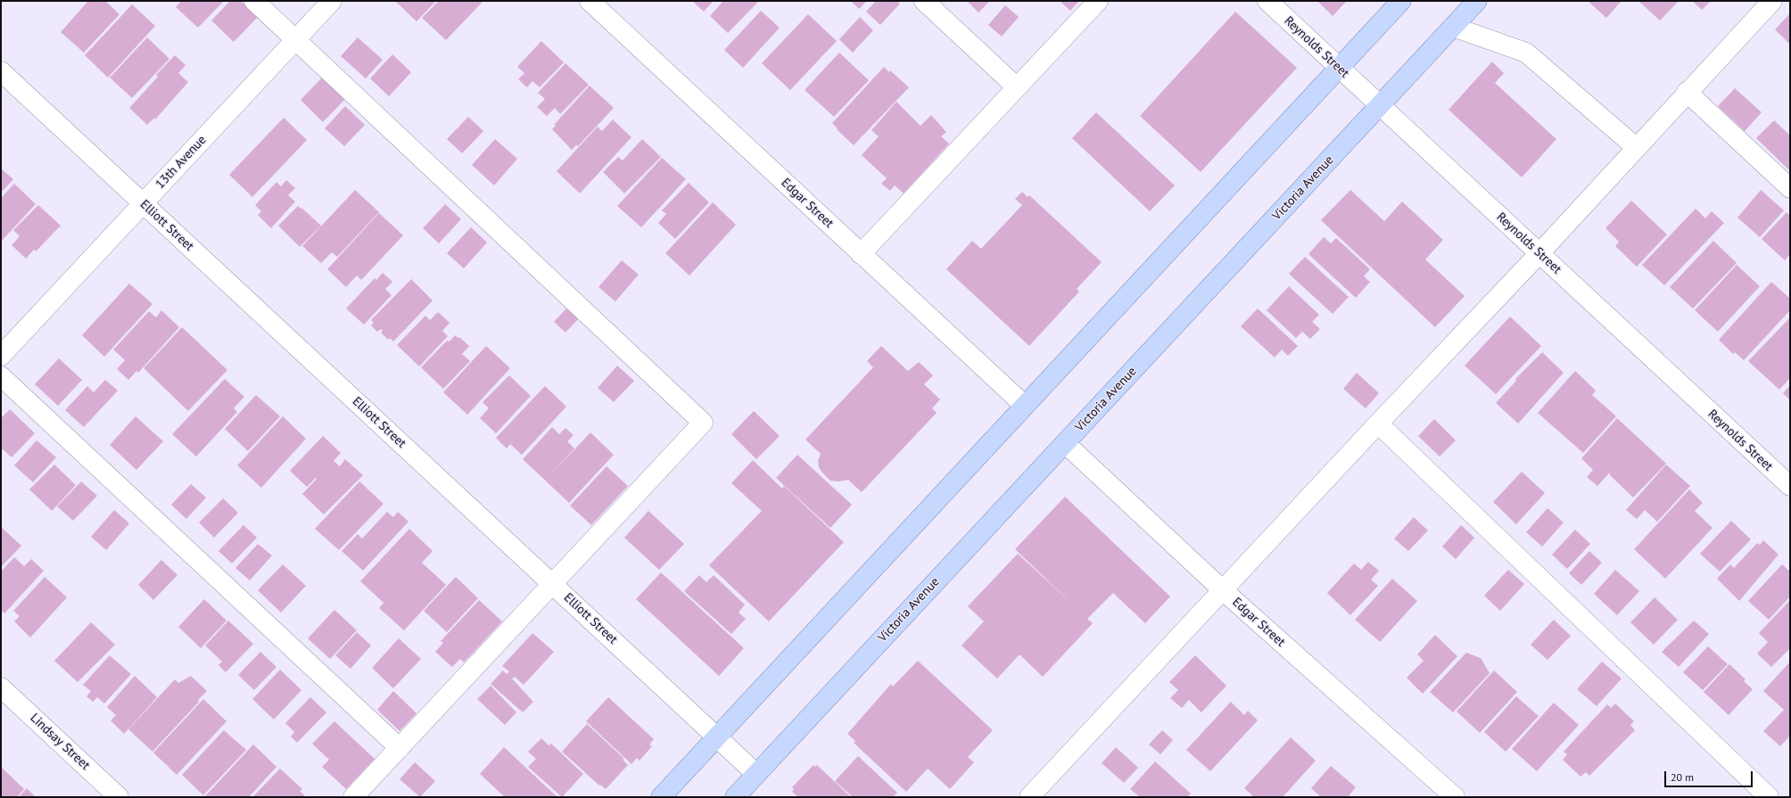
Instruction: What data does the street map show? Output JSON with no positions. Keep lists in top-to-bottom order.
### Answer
{
  "streets": {
    "main road": ["Victoria Avenue"],
    "street": [
      "Reynolds Street",
      "13th Avenue",
      "Edgar Street",
      "Elliott Street",
      "Lindsay Street"
    ]
  },
  "crossings": [
    ["Reynolds Street", "Victoria Avenue"],
    ["13th Avenue", "Elliott Street"],
    ["Victoria Avenue", "Edgar Street"],
    ["Victoria Avenue", "Elliott Street"]
  ],
  "scale_bar": "20 m"
}
